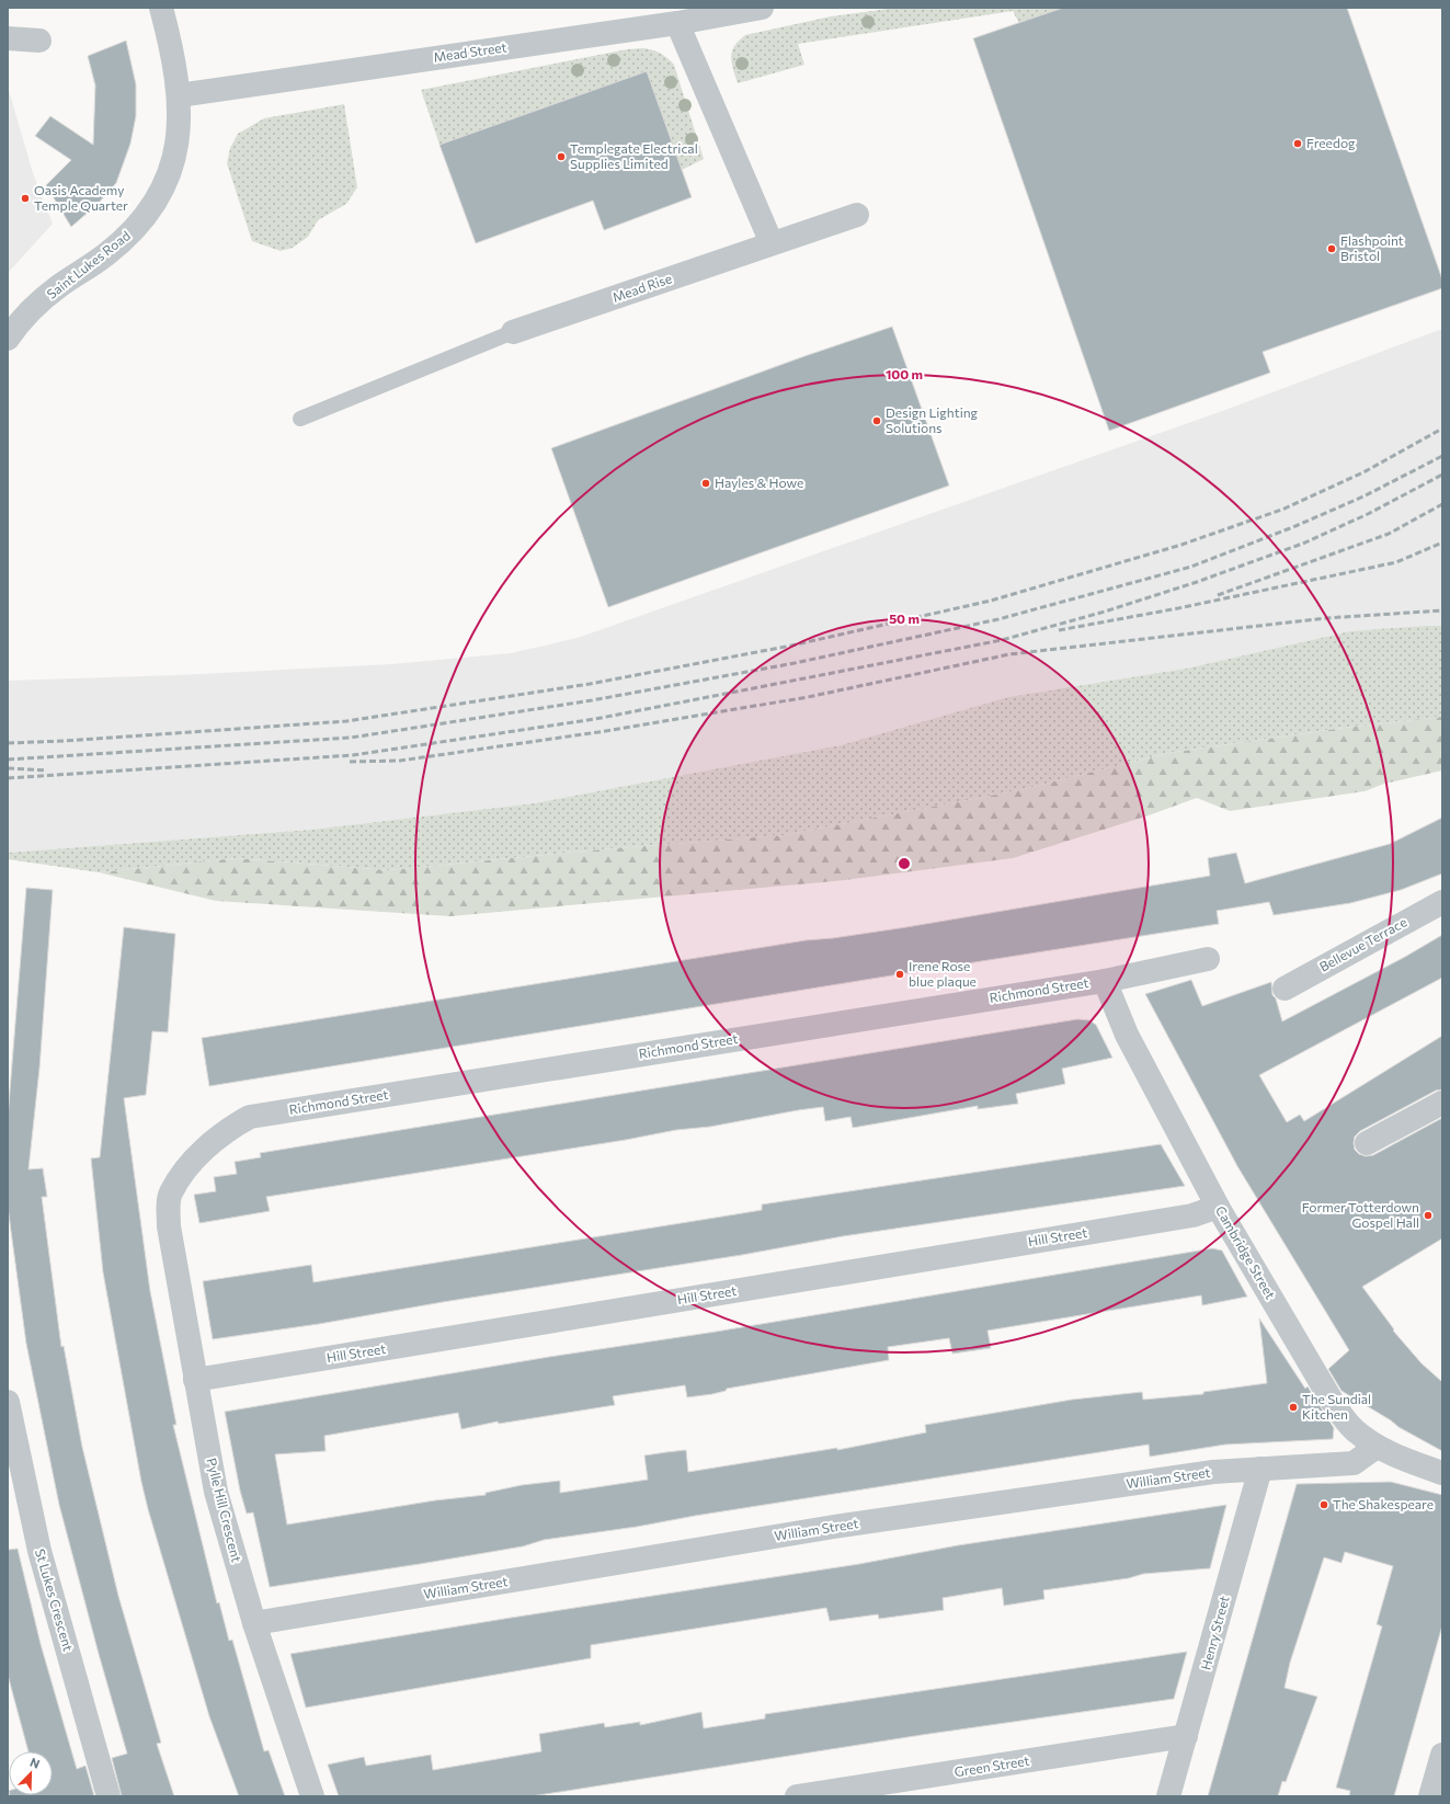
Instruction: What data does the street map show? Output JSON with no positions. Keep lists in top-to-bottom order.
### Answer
{
  "streets": {
    "street": [
      "Mead Street",
      "Saint Lukes Road",
      "Mead Rise",
      "Bellevue Terrace",
      "Richmond Street",
      "Hill Street",
      "Cambridge Street",
      "William Street",
      "Pylle Hill Crescent",
      "St Lukes Crescent",
      "Henry Street",
      "Green Street"
    ]
  },
  "crossings": [
    ["Mead Street", "Saint Lukes Road"],
    ["Richmond Street", "Cambridge Street"],
    ["Richmond Street", "Pylle Hill Crescent"],
    ["Hill Street", "Cambridge Street"],
    ["Hill Street", "Pylle Hill Crescent"],
    ["Cambridge Street", "William Street"],
    ["William Street", "Pylle Hill Crescent"],
    ["William Street", "Henry Street"],
    ["Henry Street", "Green Street"]
  ],
  "places": [
    "Freedog",
    "Templegate Electrical Supplies Limited",
    "Oasis Academy Temple Quarter",
    "Flashpoint Bristol",
    "Design Lighting Solutions",
    "Hayles & Howe",
    "Irene Rose blue plaque",
    "Former Totterdown Gospel Hall",
    "The Sundial Kitchen",
    "The Shakespeare"
  ],
  "north": "top right",
  "rings": ["100 m", "50 m"]
}
